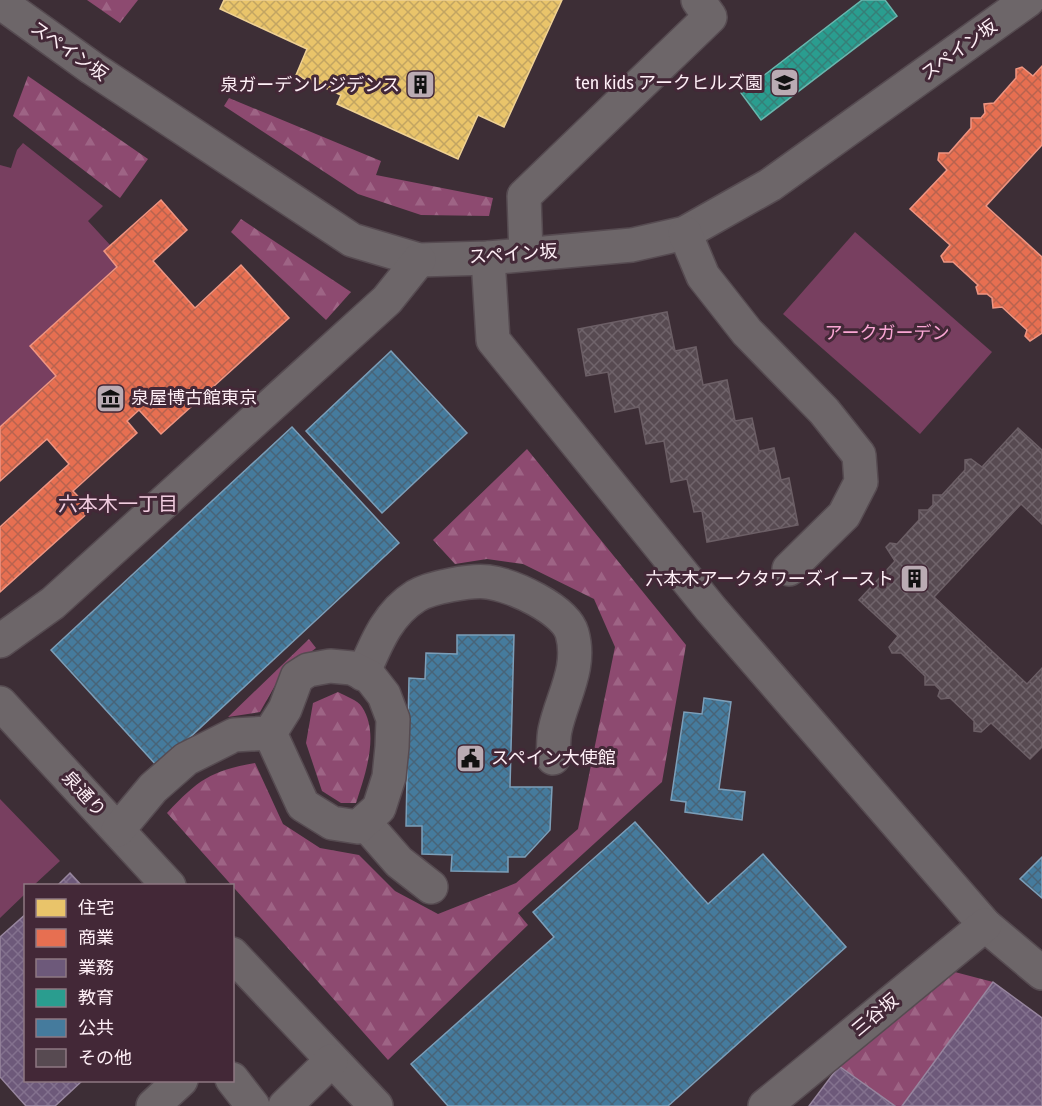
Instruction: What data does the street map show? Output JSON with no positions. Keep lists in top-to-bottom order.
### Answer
{
  "streets": {
    "street": ["スペイン坂", "泉通り", "三谷坂"]
  },
  "districts": ["六本木一丁目"],
  "parks": ["アークガーデン"],
  "places": {
    "school or university": ["ten kids アークヒルズ園"],
    "building": ["泉ガーデンレジデンス", "六本木アークタワーズイースト"],
    "museum": ["泉屋博古館東京"],
    "public building": ["スペイン大使館"]
  },
  "legend": [
    "住宅",
    "商業",
    "業務",
    "教育",
    "公共",
    "その他"
  ]
}
